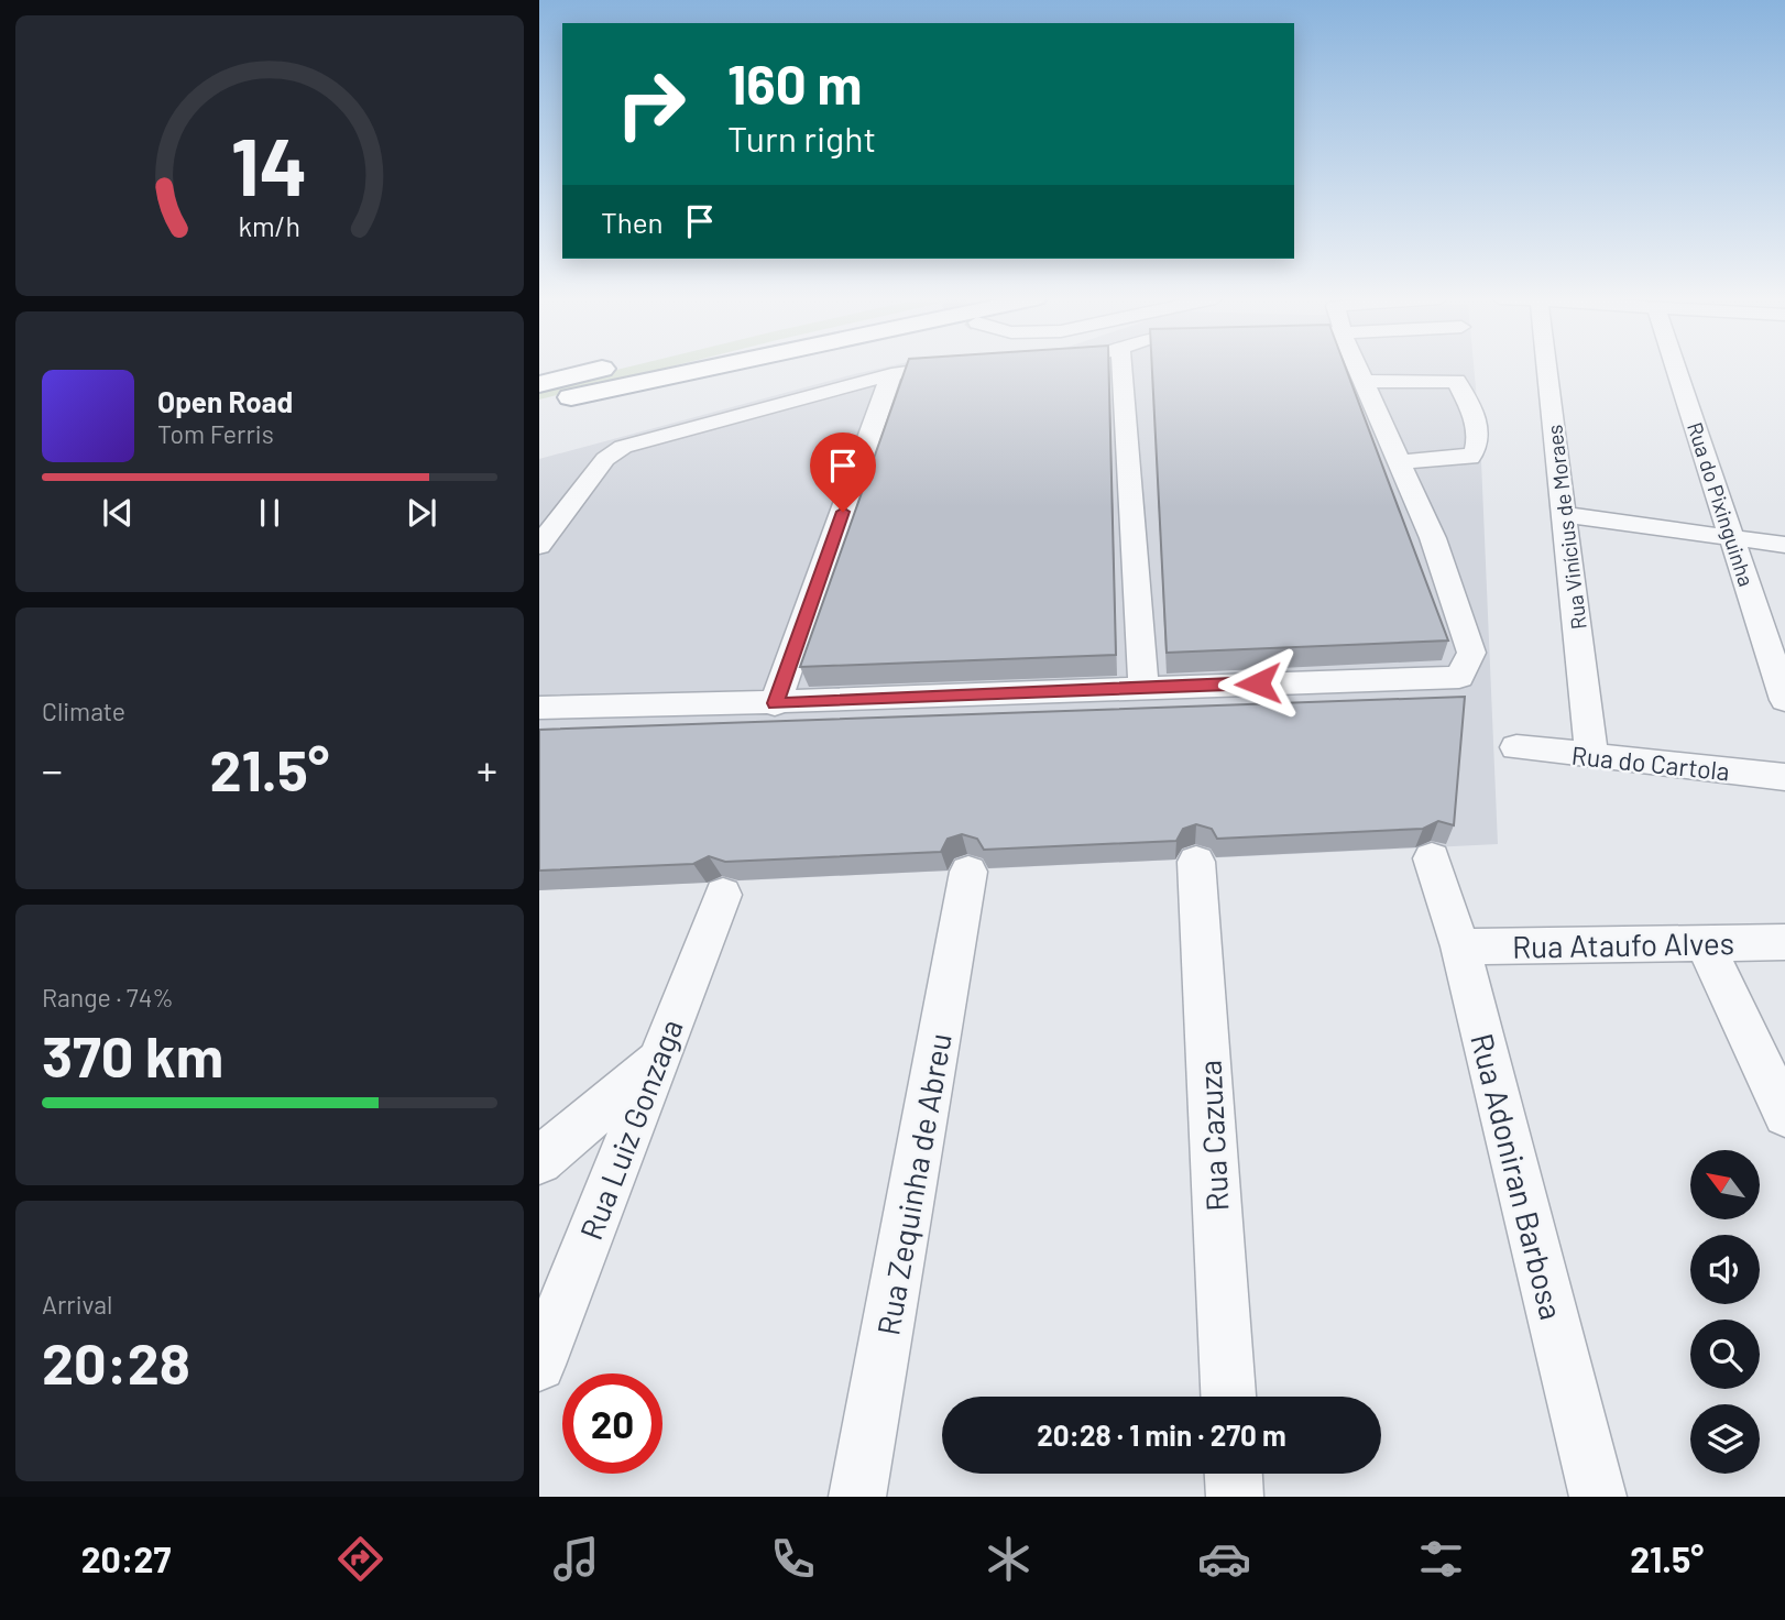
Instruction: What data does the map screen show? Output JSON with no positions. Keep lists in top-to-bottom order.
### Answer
{
  "streets": {
    "street": [
      "Rua do Pixinguinha",
      "Rua Vinícius de Moraes",
      "Rua do Cartola",
      "Rua Ataufo Alves",
      "Rua Luiz Gonzaga",
      "Rua Cazuza",
      "Rua Adoniran Barbosa",
      "Rua Zequinha de Abreu"
    ]
  },
  "crossings": [
    ["Rua Vinícius de Moraes", "Rua do Cartola"],
    ["Rua Ataufo Alves", "Rua Adoniran Barbosa"]
  ],
  "north": "top left",
  "page": {
    "turn": ["160 m", "Turn right"],
    "then": "Then",
    "song": ["Open Road", "Tom Ferris"],
    "tile": [
      "Climate",
      ["Range · 74%", "370 km"],
      ["Arrival", "20:28"]
    ],
    "heat": ["−", "21.5°", "+"],
    "limit": "20",
    "trip": "20:28 · 1 min · 270 m",
    "tabs": ["20:27", "21.5°"],
    "gauge": ["14", "km/h"]
  }
}
